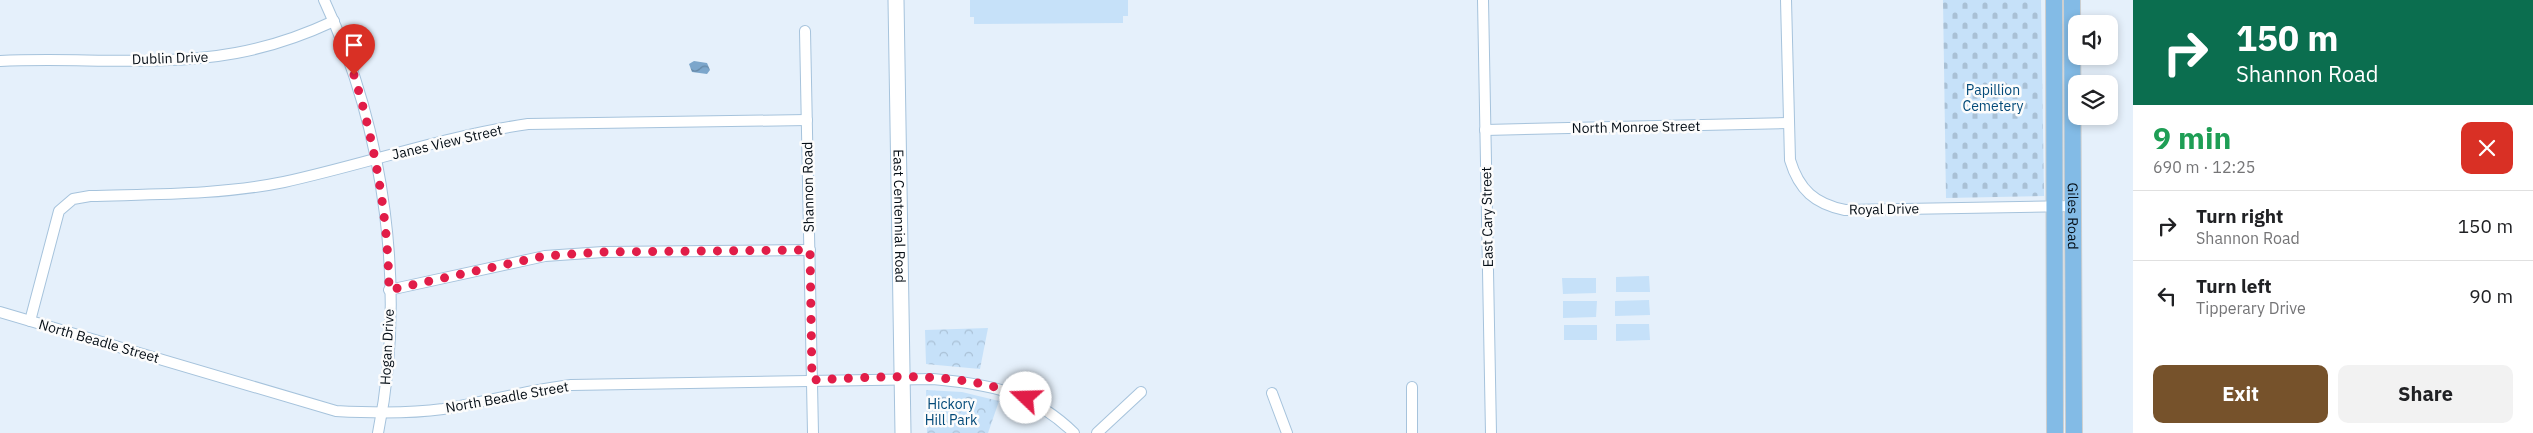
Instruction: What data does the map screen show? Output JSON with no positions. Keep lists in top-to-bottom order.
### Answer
{
  "streets": {
    "main road": ["Giles Road"],
    "street": [
      "Dublin Drive",
      "North Monroe Street",
      "Janes View Street",
      "Shannon Road",
      "Royal Drive",
      "East Centennial Road",
      "East Cary Street",
      "North Beadle Street",
      "Hogan Drive"
    ]
  },
  "crossings": [
    ["Dublin Drive", "Hogan Drive"],
    ["North Monroe Street", "Royal Drive"],
    ["North Monroe Street", "East Cary Street"],
    ["Janes View Street", "Shannon Road"],
    ["Janes View Street", "North Beadle Street"],
    ["Janes View Street", "Hogan Drive"],
    ["Shannon Road", "North Beadle Street"],
    ["Royal Drive", "Giles Road"],
    ["East Centennial Road", "North Beadle Street"],
    ["North Beadle Street", "Hogan Drive"]
  ],
  "parks": ["Papillion Cemetery", "Hickory Hill Park"],
  "page": {
    "turn": ["150 m", "Shannon Road"],
    "heading": ["9 min", "690 m · 12:25"],
    "list": [
      {
        "name": "Turn right",
        "note": "Shannon Road",
        "value": "150 m"
      },
      {
        "name": "Turn left",
        "note": "Tipperary Drive",
        "value": "90 m"
      }
    ],
    "buttons": ["Exit", "Share"]
  }
}
